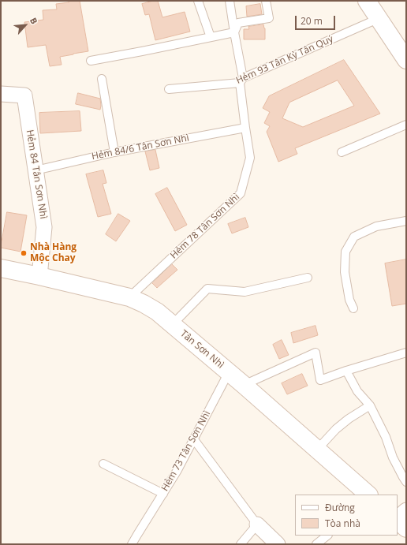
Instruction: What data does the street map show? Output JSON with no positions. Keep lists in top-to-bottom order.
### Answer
{
  "streets": {
    "street": ["Hẻm 84 Tân Sơn Nhì", "Tân Sơn Nhì"],
    "lane": [
      "Hẻm 93 Tân Kỳ Tân Quý",
      "Hẻm 84/6 Tân Sơn Nhì",
      "Hẻm 78 Tân Sơn Nhì",
      "Hẻm 73 Tân Sơn Nhì"
    ]
  },
  "crossings": [
    ["Hẻm 93 Tân Kỳ Tân Quý", "Hẻm 78 Tân Sơn Nhì"],
    ["Hẻm 84/6 Tân Sơn Nhì", "Hẻm 84 Tân Sơn Nhì"],
    ["Hẻm 84/6 Tân Sơn Nhì", "Hẻm 78 Tân Sơn Nhì"],
    ["Hẻm 84 Tân Sơn Nhì", "Tân Sơn Nhì"],
    ["Hẻm 78 Tân Sơn Nhì", "Tân Sơn Nhì"],
    ["Tân Sơn Nhì", "Hẻm 73 Tân Sơn Nhì"]
  ],
  "places": ["Nhà Hàng Mộc Chay"],
  "legend": ["Đường", "Tòa nhà"],
  "scale_bar": "20 m",
  "north": "top right"
}
